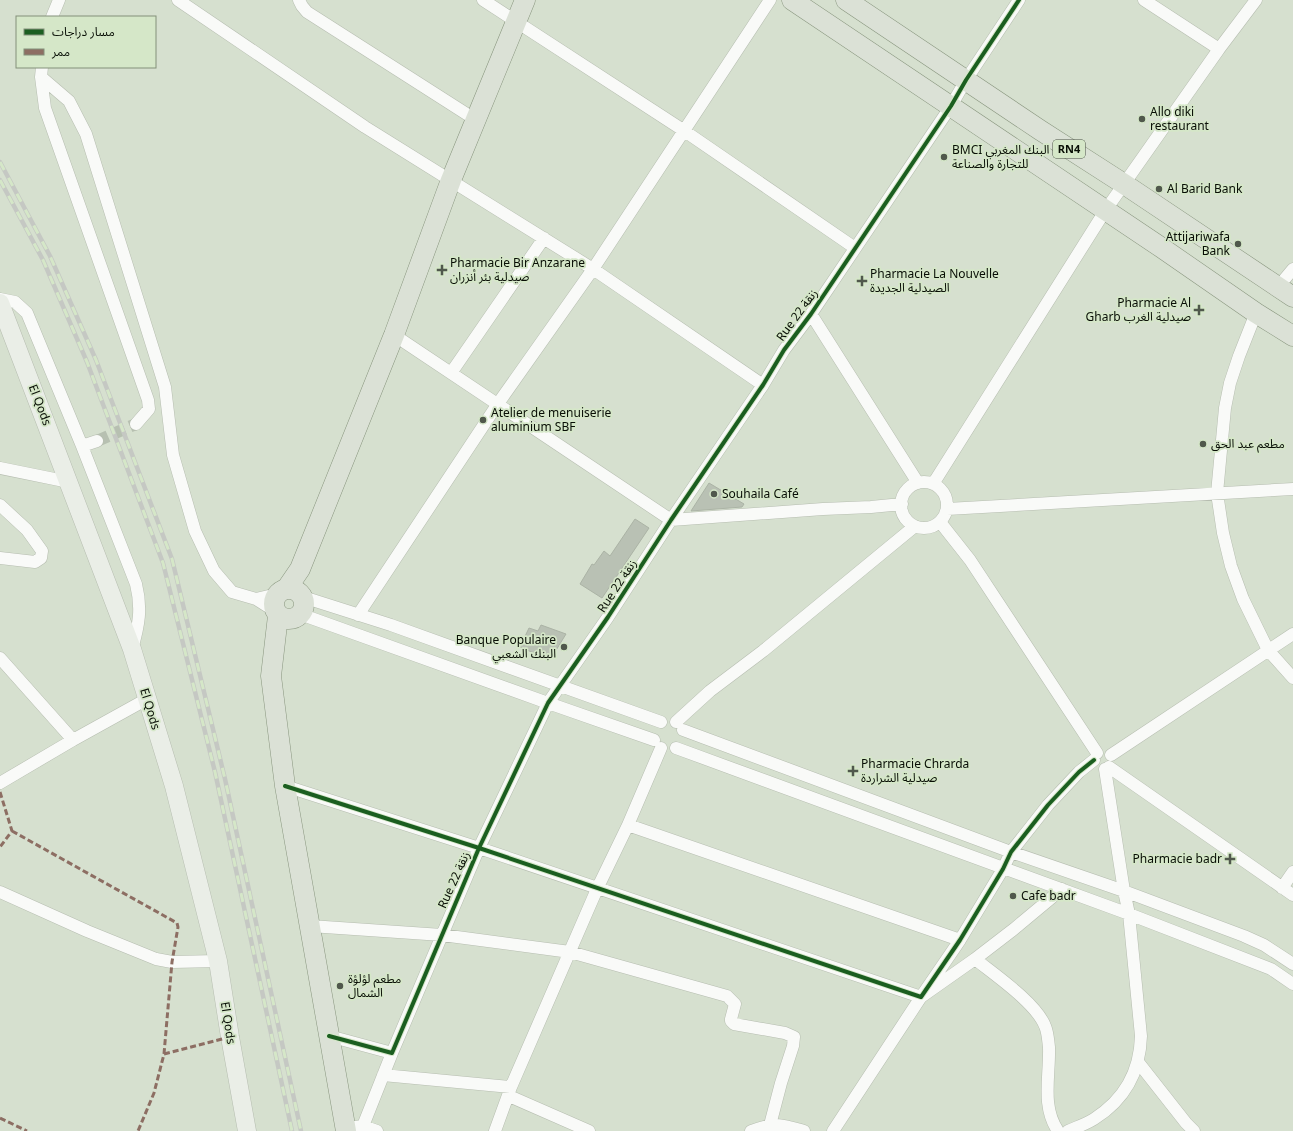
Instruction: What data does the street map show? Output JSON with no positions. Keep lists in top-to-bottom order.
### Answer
{
  "streets": {
    "main road": ["RN4"],
    "street": ["Rue 22 زنقة", "El Qods"]
  },
  "crossings": [
    ["RN4", "Rue 22 زنقة"]
  ],
  "places": {
    "other": [
      "Allo diki restaurant",
      "BMCI البنك المغربي للتجارة والصناعة",
      "Al Barid Bank",
      "Attijariwafa Bank",
      "Atelier de menuiserie aluminium SBF",
      "مطعم عبد الحق",
      "Souhaila Café",
      "Banque Populaire البنك الشعبي",
      "Cafe badr",
      "مطعم لؤلؤة الشمال"
    ],
    "health": [
      "Pharmacie Bir Anzarane صيدلية بئر أنزران",
      "Pharmacie La Nouvelle الصيدلية الجديدة",
      "Pharmacie Al Gharb صيدلية الغرب",
      "Pharmacie Chrarda صيدلية الشراردة",
      "Pharmacie badr"
    ]
  },
  "legend": ["مسار دراجات", "ممر"]
}
